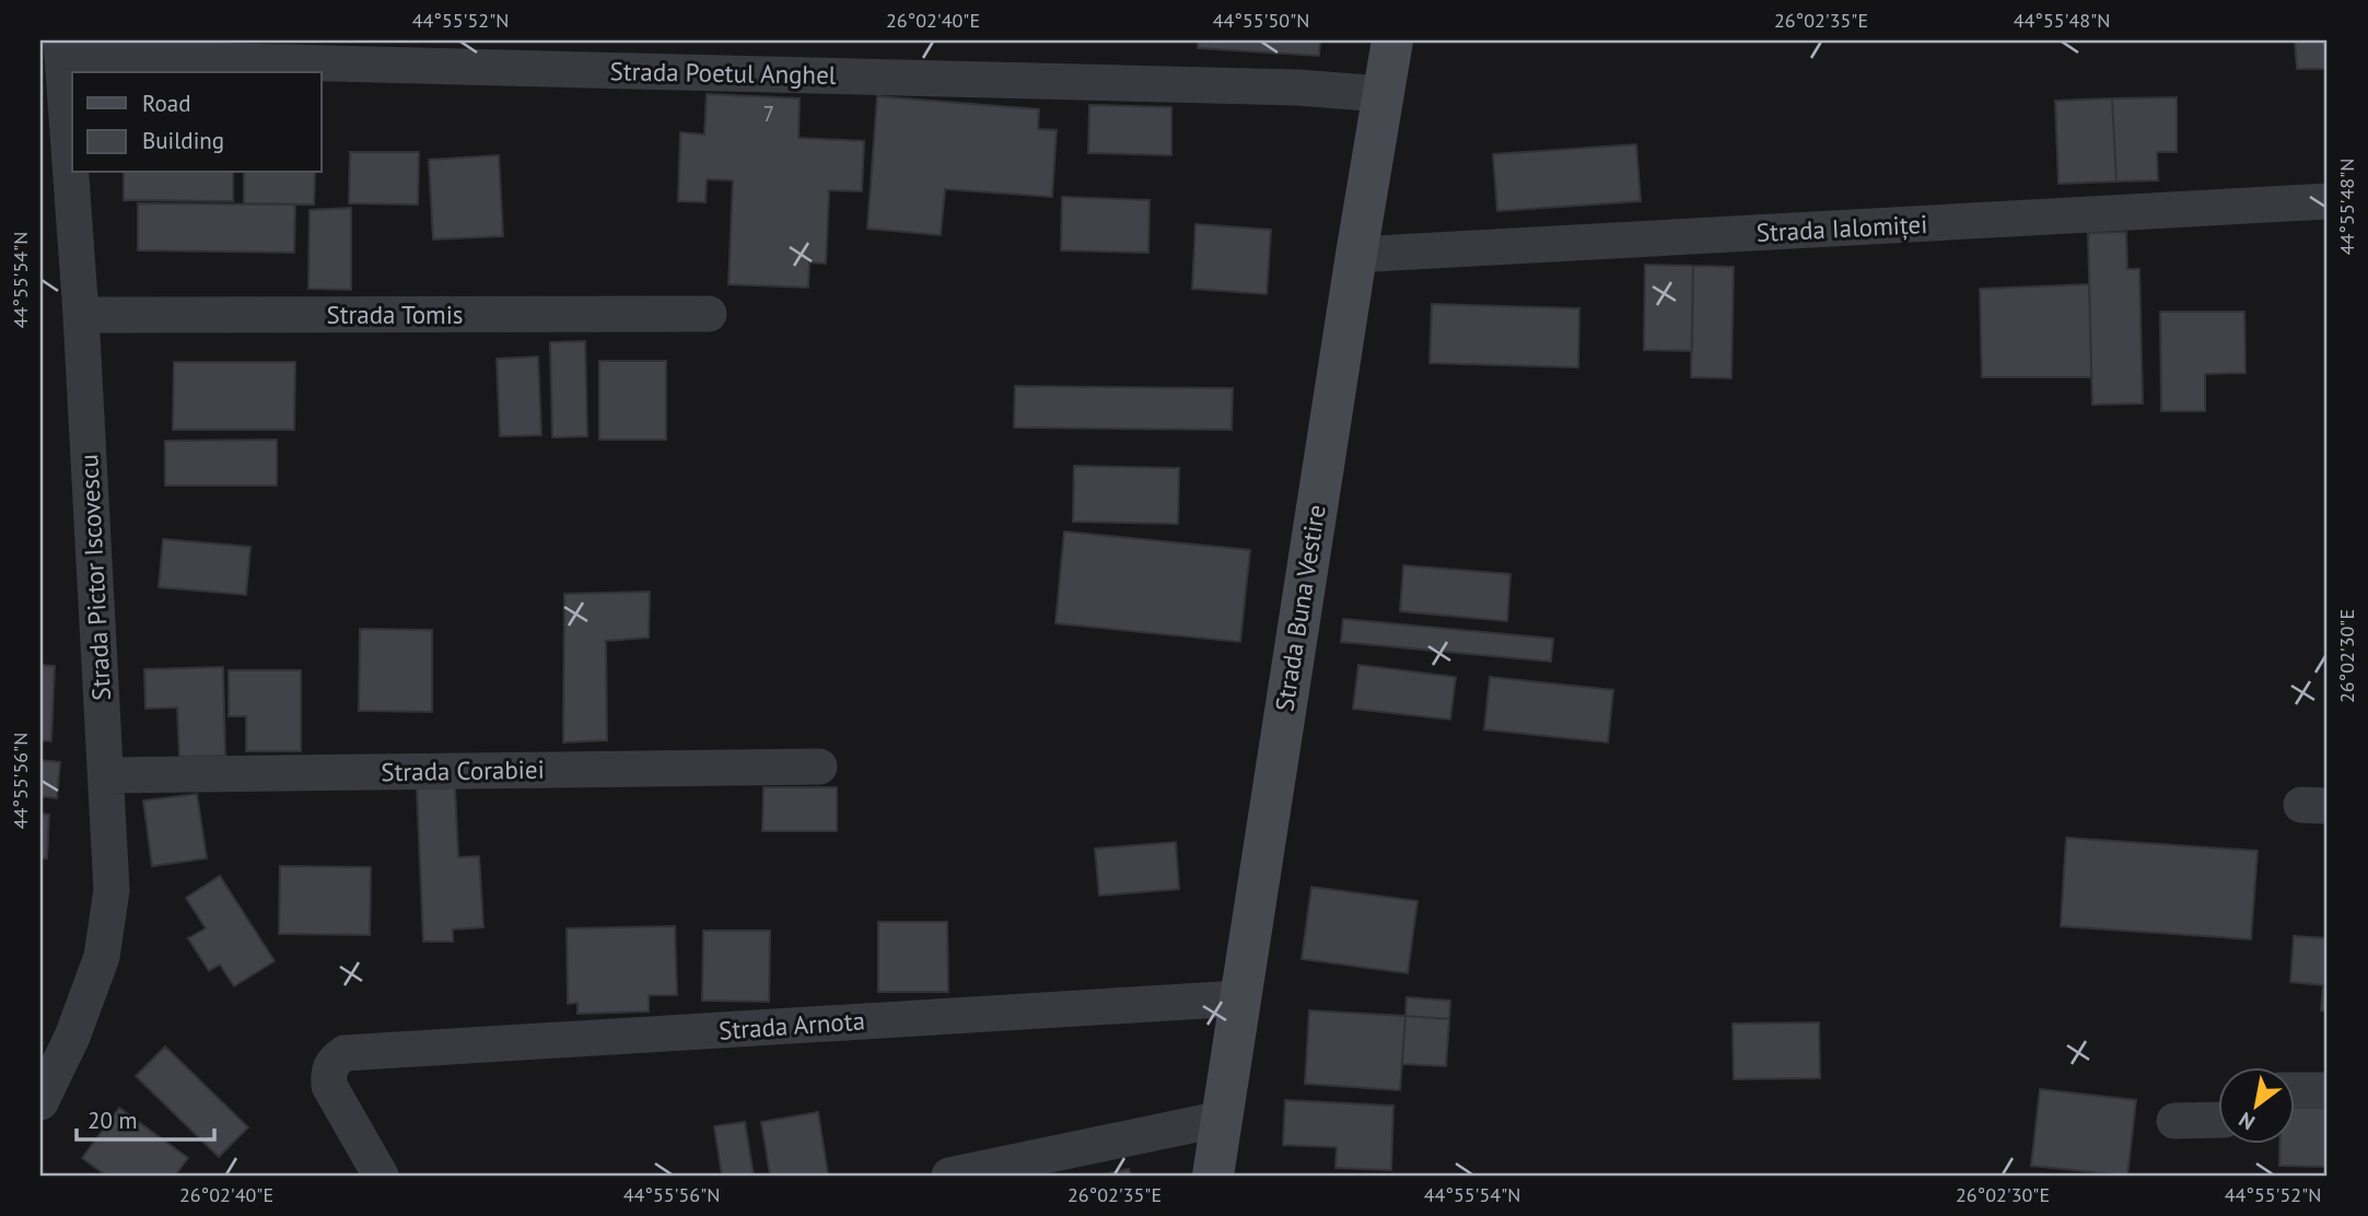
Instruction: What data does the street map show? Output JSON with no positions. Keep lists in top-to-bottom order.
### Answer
{
  "streets": {
    "street": [
      "Strada Poetul Anghel",
      "Strada Ialomiței",
      "Strada Tomis",
      "Strada Pictor Iscovescu",
      "Strada Buna Vestire",
      "Strada Corabiei",
      "Strada Arnota"
    ]
  },
  "crossings": [
    ["Strada Poetul Anghel", "Strada Pictor Iscovescu"],
    ["Strada Poetul Anghel", "Strada Buna Vestire"],
    ["Strada Ialomiței", "Strada Buna Vestire"],
    ["Strada Tomis", "Strada Pictor Iscovescu"],
    ["Strada Pictor Iscovescu", "Strada Corabiei"],
    ["Strada Buna Vestire", "Strada Arnota"]
  ],
  "house_numbers": ["7"],
  "legend": ["Road", "Building"],
  "scale_bar": "20 m",
  "north": "bottom left",
  "coordinates": [
    "44°55'52\"N",
    "26°02'40\"E",
    "44°55'50\"N",
    "26°02'35\"E",
    "44°55'48\"N",
    "44°55'54\"N",
    "26°02'30\"E",
    "44°55'56\"N"
  ]
}
